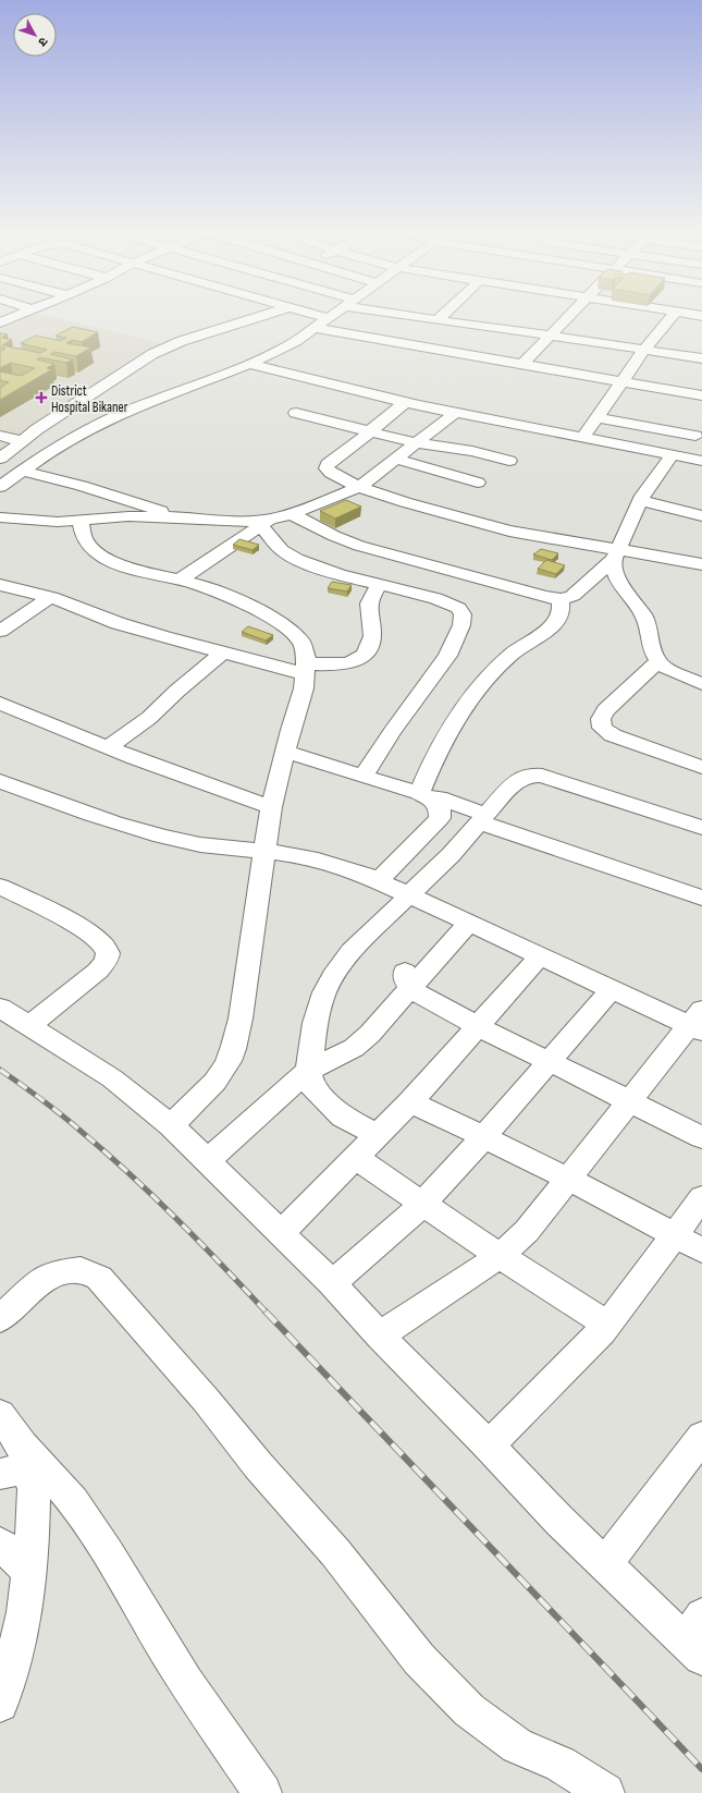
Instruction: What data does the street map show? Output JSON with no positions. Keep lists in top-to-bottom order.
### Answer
{
  "places": {
    "health": ["District Hospital Bikaner"]
  },
  "north": "bottom right"
}
